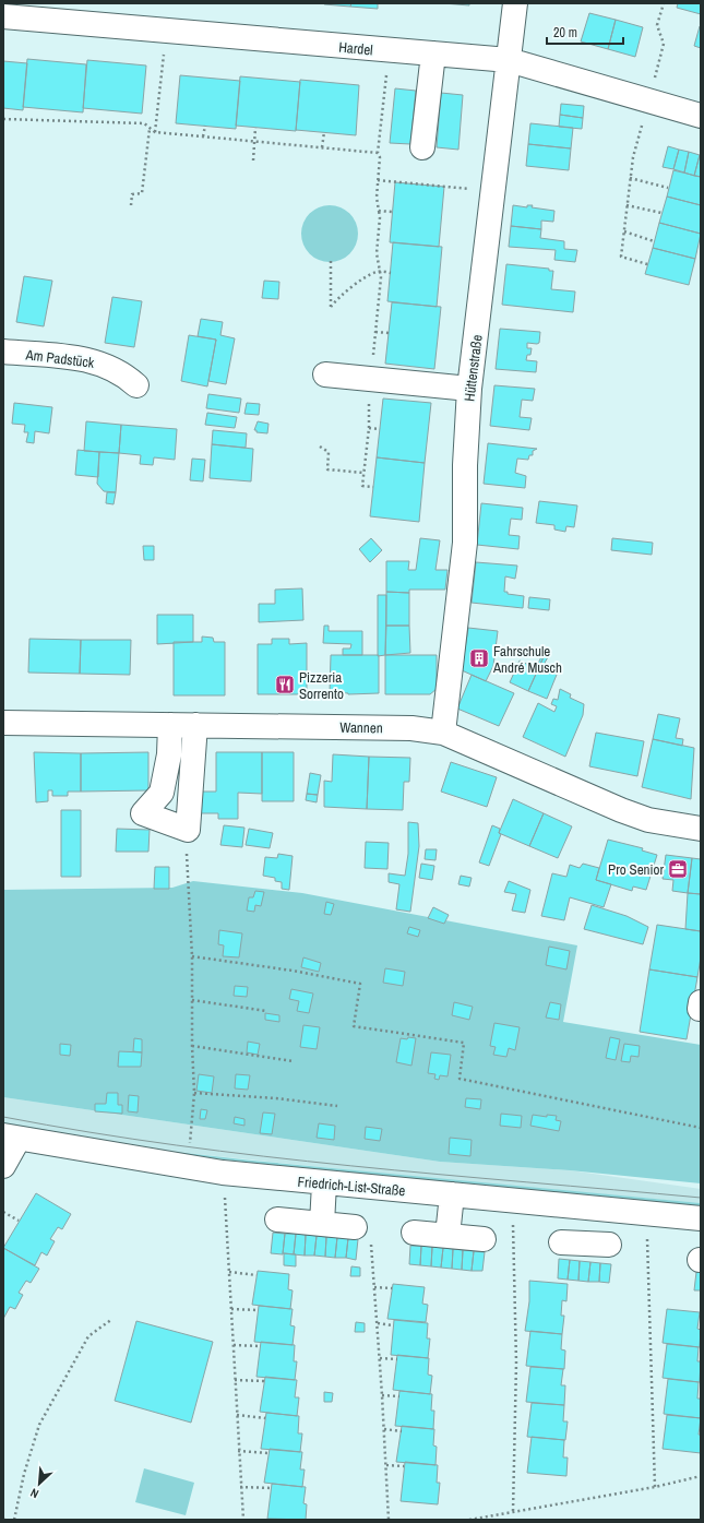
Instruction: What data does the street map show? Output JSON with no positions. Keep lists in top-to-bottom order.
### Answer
{
  "streets": {
    "street": [
      "Hardel",
      "Am Padstück",
      "Hüttenstraße",
      "Wannen",
      "Friedrich-List-Straße"
    ]
  },
  "crossings": [
    ["Hardel", "Hüttenstraße"],
    ["Hüttenstraße", "Wannen"]
  ],
  "places": {
    "building": ["Fahrschule André Musch"],
    "restaurant": ["Pizzeria Sorrento"],
    "office": ["Pro Senior"]
  },
  "scale_bar": "20 m",
  "north": "bottom left"
}
